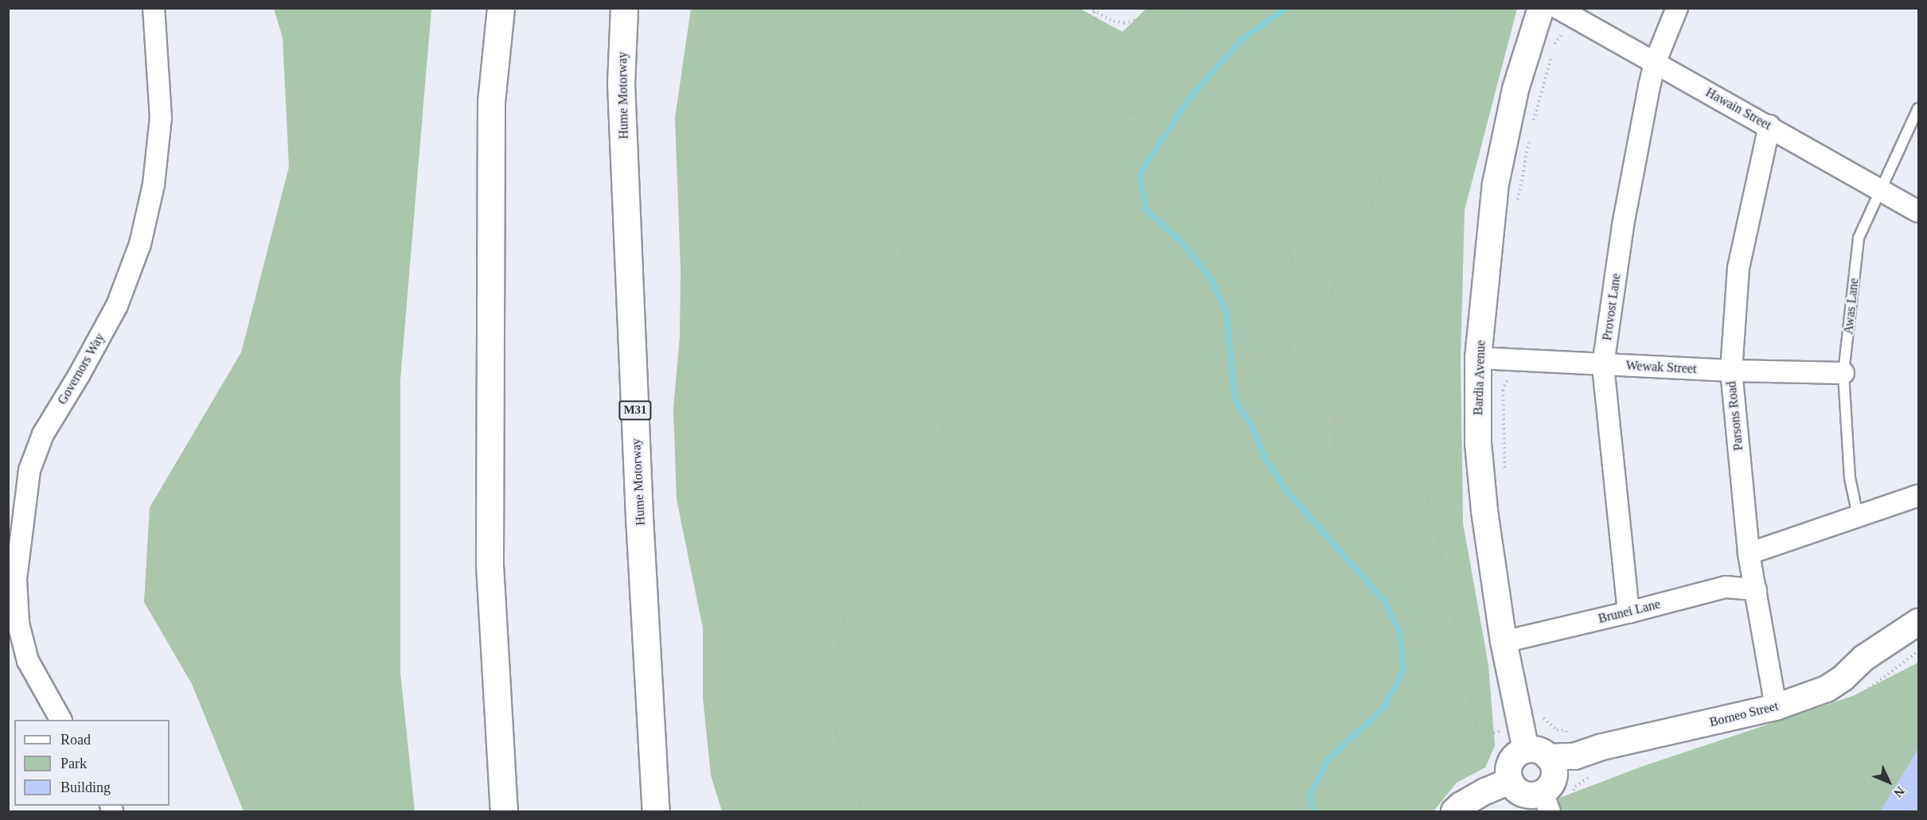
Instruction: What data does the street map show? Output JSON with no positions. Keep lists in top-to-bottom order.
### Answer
{
  "streets": {
    "highway": ["Hume Motorway", "M31"],
    "street": [
      "Hawain Street",
      "Provost Lane",
      "Wewak Street",
      "Governors Way",
      "Bardia Avenue",
      "Parsons Road",
      "Brunei Lane",
      "Borneo Street"
    ],
    "lane": ["Awas Lane"]
  },
  "crossings": [
    ["Hawain Street", "Awas Lane"],
    ["Hawain Street", "Provost Lane"],
    ["Hawain Street", "Parsons Road"],
    ["Awas Lane", "Wewak Street"],
    ["Provost Lane", "Wewak Street"],
    ["Provost Lane", "Brunei Lane"],
    ["Wewak Street", "Bardia Avenue"],
    ["Wewak Street", "Parsons Road"],
    ["Bardia Avenue", "Brunei Lane"],
    ["Bardia Avenue", "Borneo Street"],
    ["Parsons Road", "Brunei Lane"],
    ["Parsons Road", "Borneo Street"]
  ],
  "legend": ["Road", "Park", "Building"],
  "north": "bottom right"
}
